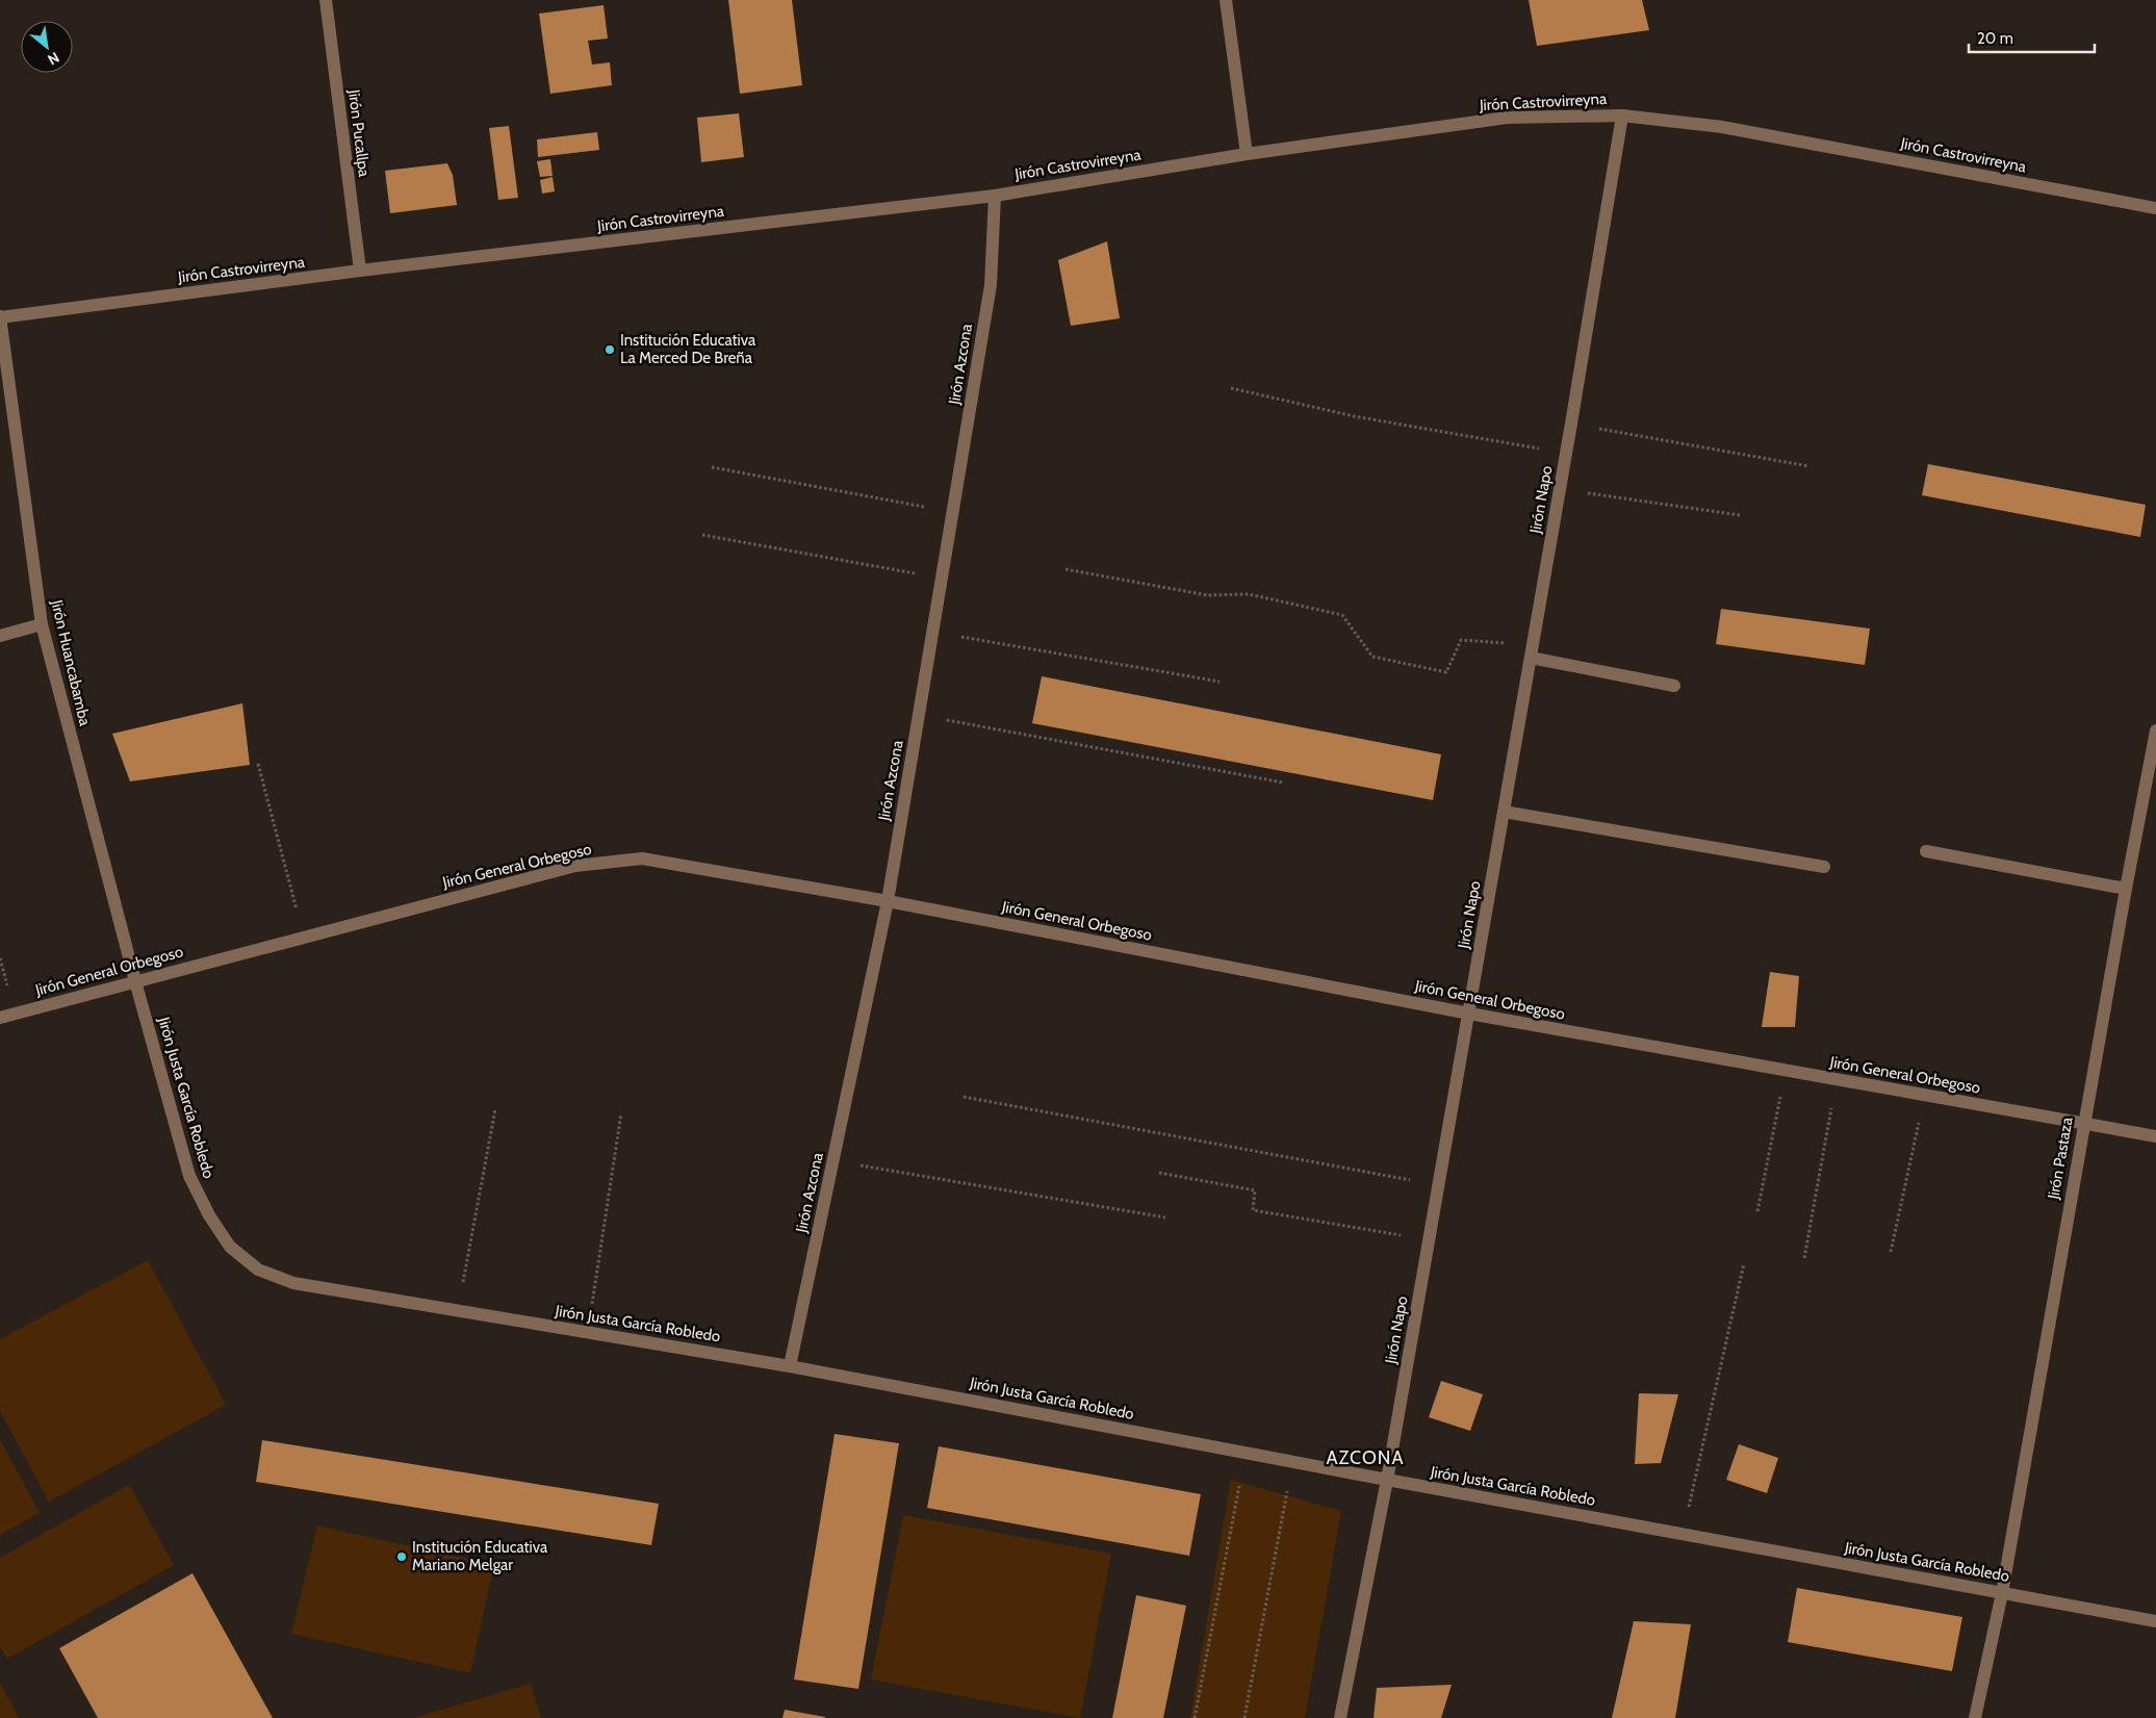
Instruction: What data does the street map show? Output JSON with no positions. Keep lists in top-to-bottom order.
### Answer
{
  "streets": {
    "street": [
      "Jirón Castrovirreyna",
      "Jirón Pucallpa",
      "Jirón Azcona",
      "Jirón Napo",
      "Jirón Huancabamba",
      "Jirón General Orbegoso",
      "Jirón Justa García Robledo",
      "Jirón Pastaza"
    ]
  },
  "crossings": [
    ["Jirón Castrovirreyna", "Jirón Pucallpa"],
    ["Jirón Castrovirreyna", "Jirón Azcona"],
    ["Jirón Castrovirreyna", "Jirón Napo"],
    ["Jirón Castrovirreyna", "Jirón Huancabamba"],
    ["Jirón Azcona", "Jirón General Orbegoso"],
    ["Jirón Azcona", "Jirón Justa García Robledo"],
    ["Jirón Napo", "Jirón General Orbegoso"],
    ["Jirón Napo", "Jirón Justa García Robledo"],
    ["Jirón Huancabamba", "Jirón General Orbegoso"],
    ["Jirón Huancabamba", "Jirón Justa García Robledo"],
    ["Jirón General Orbegoso", "Jirón Justa García Robledo"],
    ["Jirón General Orbegoso", "Jirón Pastaza"],
    ["Jirón Justa García Robledo", "Jirón Pastaza"]
  ],
  "districts": ["AZCONA"],
  "places": ["Institución Educativa La Merced De Breña", "Institución Educativa Mariano Melgar"],
  "scale_bar": "20 m",
  "north": "bottom right"
}
